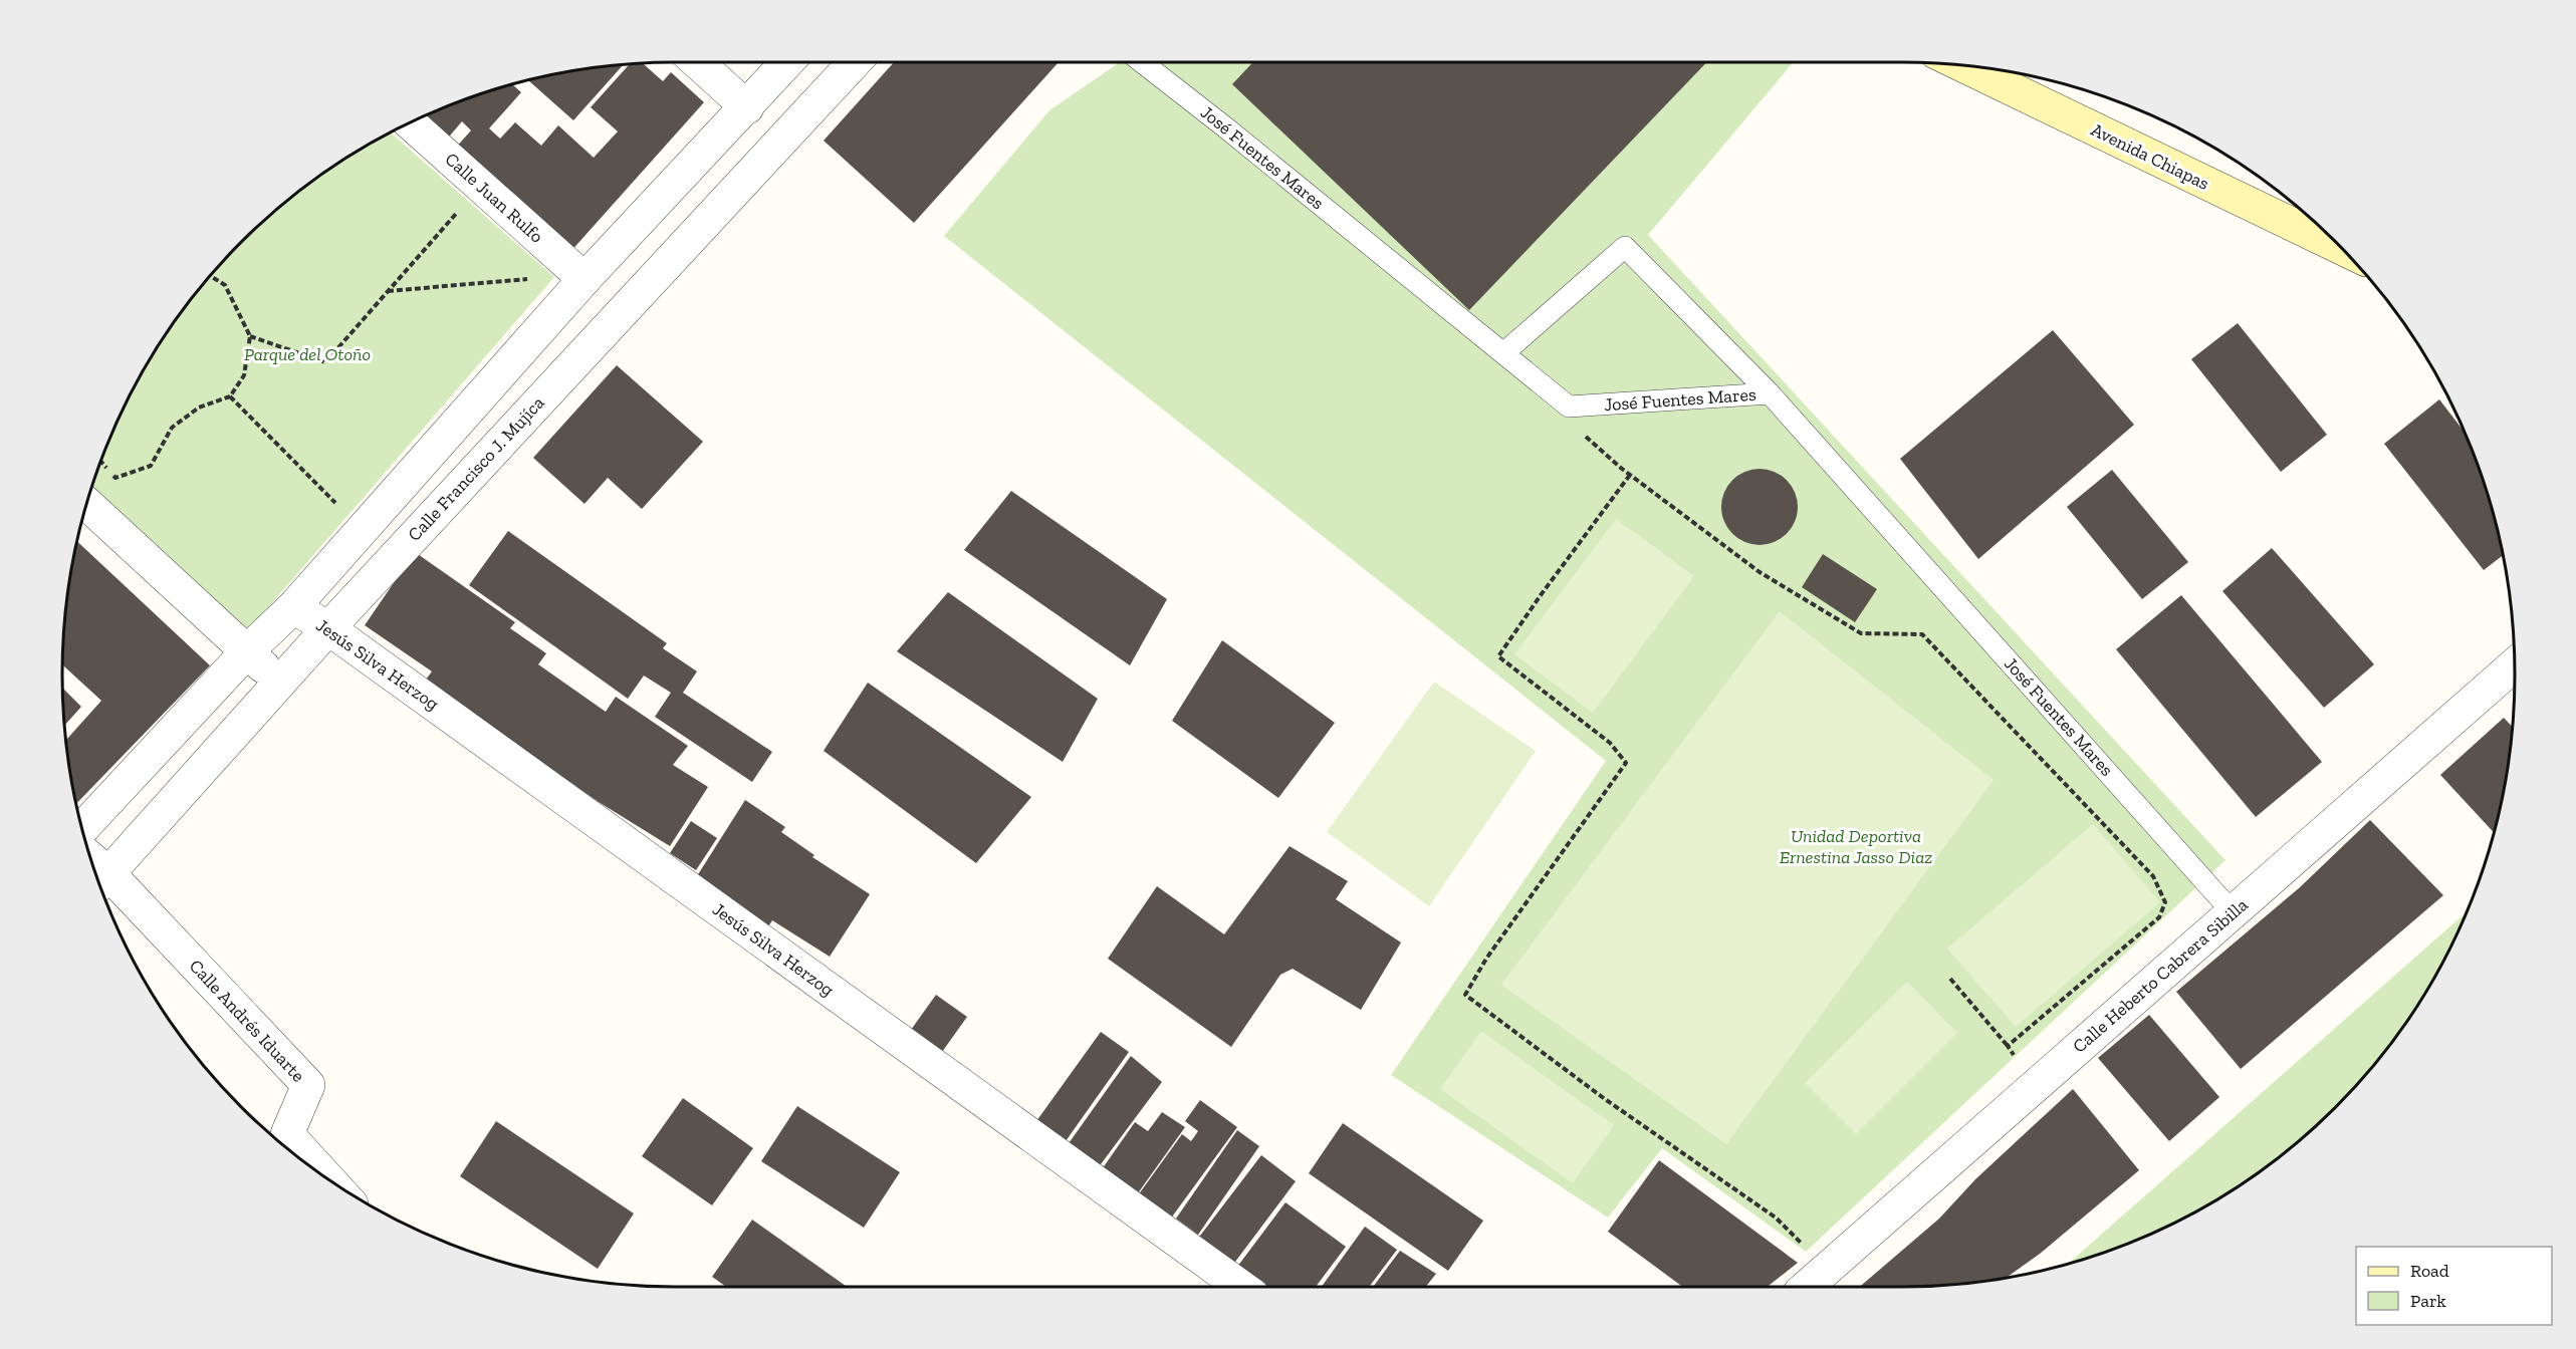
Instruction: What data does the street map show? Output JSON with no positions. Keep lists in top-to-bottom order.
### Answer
{
  "streets": {
    "main road": ["Avenida Chiapas"],
    "street": [
      "Calle Juan Rulfo",
      "Calle Francisco J. Mujíca",
      "Jesús Silva Herzog",
      "Calle Heberto Cabrera Sibilla",
      "Calle Andrés Iduarte"
    ],
    "lane": ["José Fuentes Mares"]
  },
  "crossings": [
    ["José Fuentes Mares", "Calle Heberto Cabrera Sibilla"],
    ["Calle Francisco J. Mujíca", "Jesús Silva Herzog"],
    ["Calle Francisco J. Mujíca", "Calle Andrés Iduarte"]
  ],
  "parks": ["Parque del Otoño", "Unidad Deportiva Ernestina Jasso Diaz"],
  "legend": ["Road", "Park"]
}
